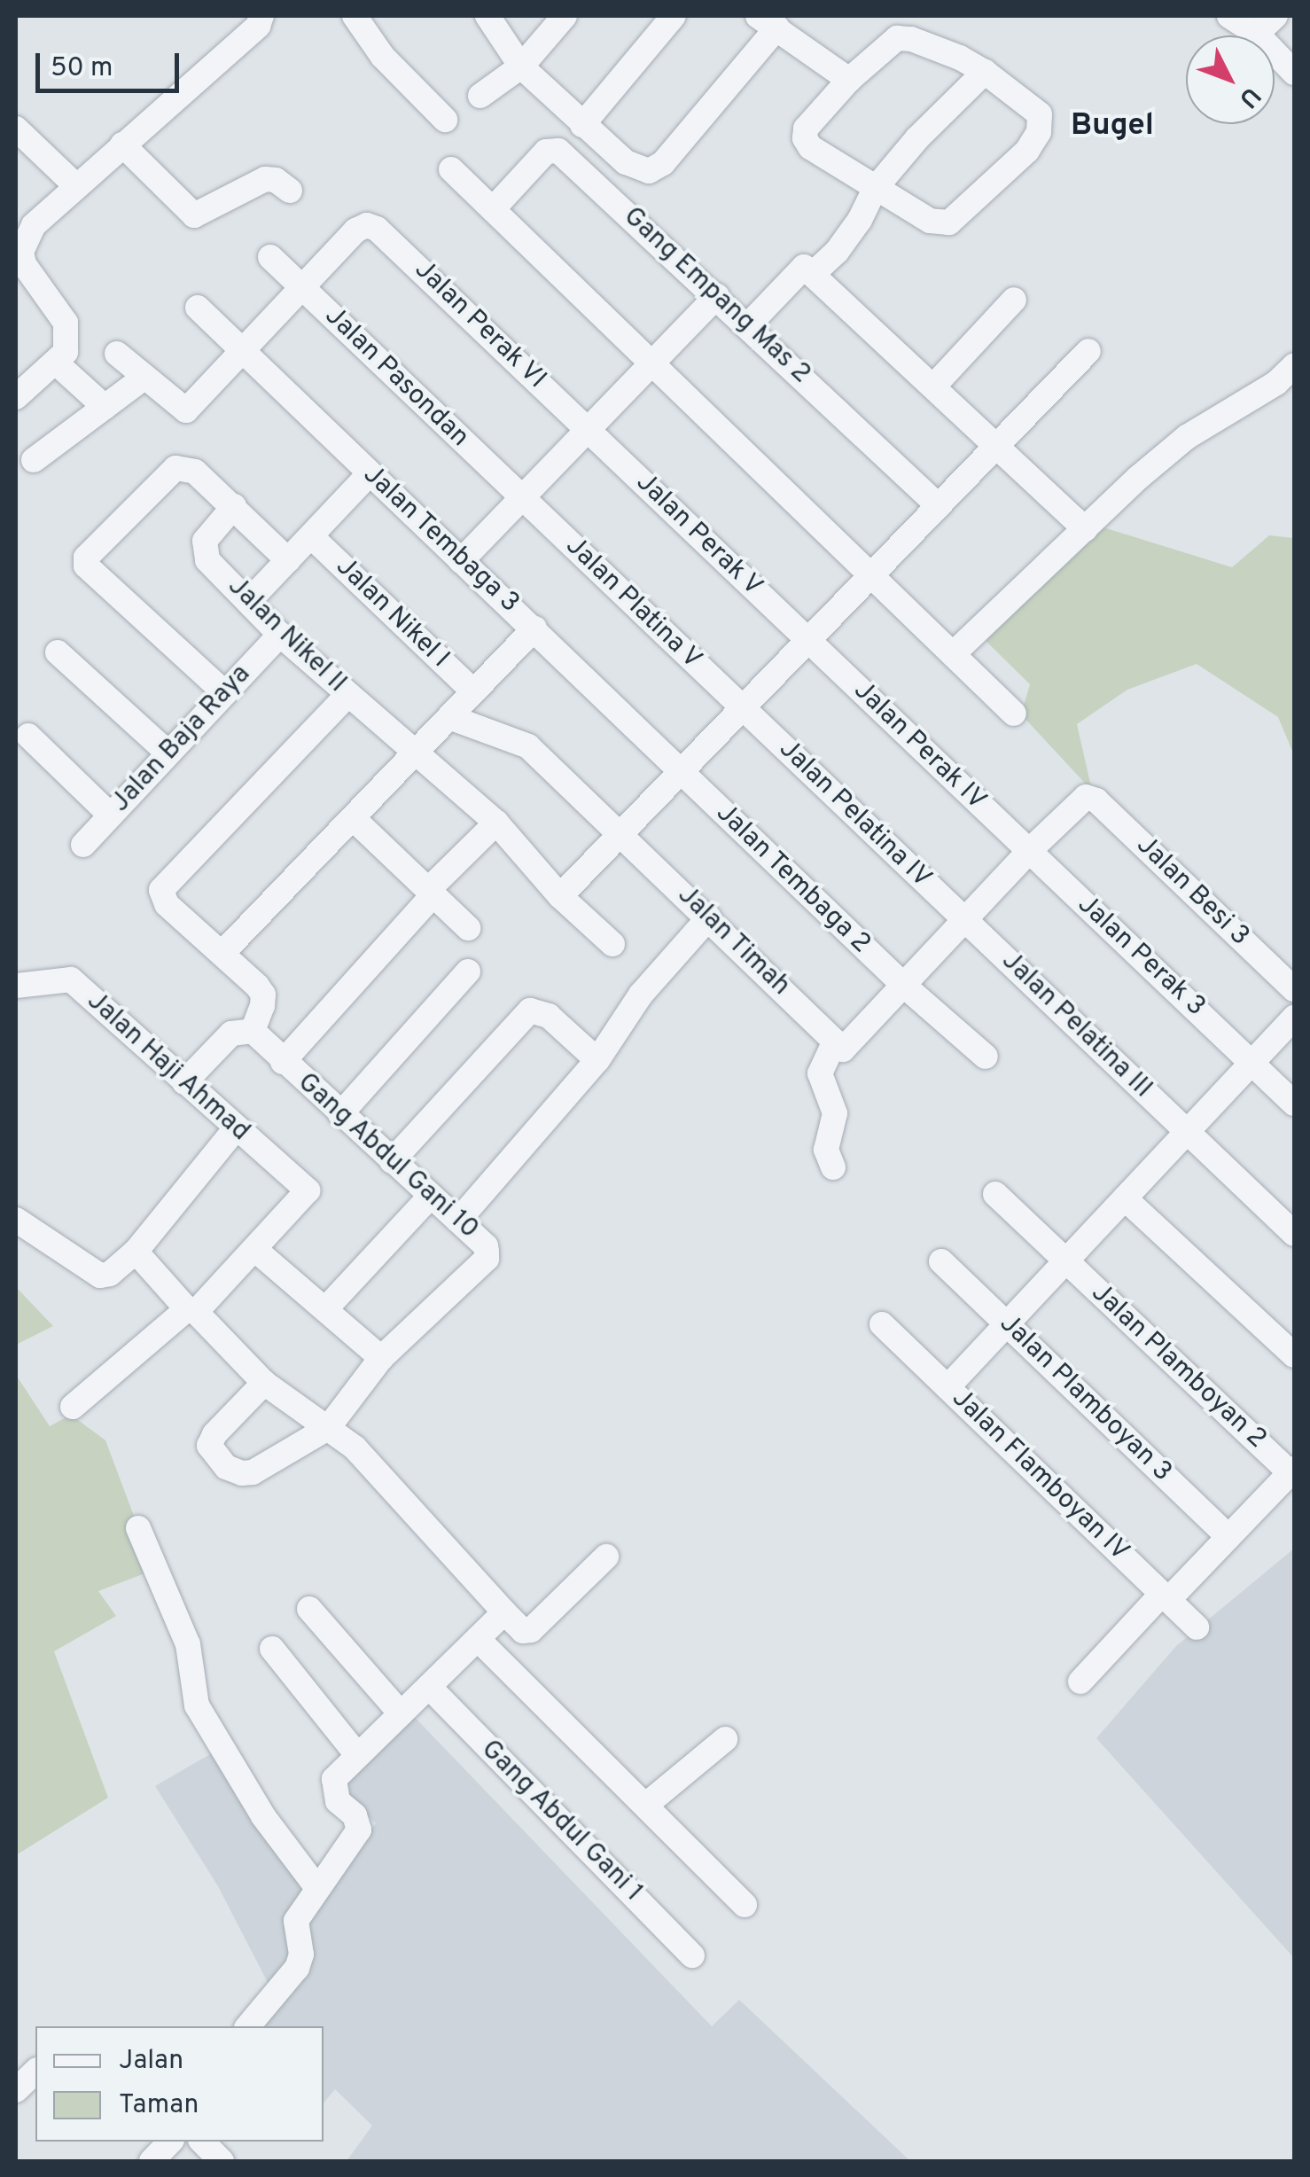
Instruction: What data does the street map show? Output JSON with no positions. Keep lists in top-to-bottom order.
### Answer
{
  "streets": {
    "street": [
      "Gang Empang Mas 2",
      "Jalan Perak VI",
      "Jalan Pasondan",
      "Jalan Perak V",
      "Jalan Tembaga 3",
      "Jalan Platina V",
      "Jalan Nikel I",
      "Jalan Nikel II",
      "Jalan Baja Raya",
      "Jalan Perak IV",
      "Jalan Pelatina IV",
      "Jalan Tembaga 2",
      "Jalan Besi 3",
      "Jalan Timah",
      "Jalan Perak 3",
      "Jalan Pelatina III",
      "Jalan Haji Ahmad",
      "Gang Abdul Gani 10",
      "Jalan Plamboyan 2",
      "Jalan Plamboyan 3",
      "Jalan Flamboyan IV",
      "Gang Abdul Gani 1"
    ]
  },
  "crossings": [
    ["Jalan Perak VI", "Jalan Pasondan"],
    ["Jalan Perak VI", "Jalan Perak V"],
    ["Jalan Pasondan", "Jalan Platina V"],
    ["Jalan Perak V", "Jalan Perak IV"],
    ["Jalan Tembaga 3", "Jalan Tembaga 2"],
    ["Jalan Platina V", "Jalan Pelatina IV"],
    ["Jalan Nikel II", "Jalan Baja Raya"],
    ["Jalan Perak IV", "Jalan Besi 3"],
    ["Jalan Perak IV", "Jalan Perak 3"],
    ["Jalan Pelatina IV", "Jalan Pelatina III"],
    ["Jalan Besi 3", "Jalan Perak 3"]
  ],
  "districts": ["Bugel"],
  "legend": ["Jalan", "Taman"],
  "scale_bar": "50 m",
  "north": "bottom right"
}
